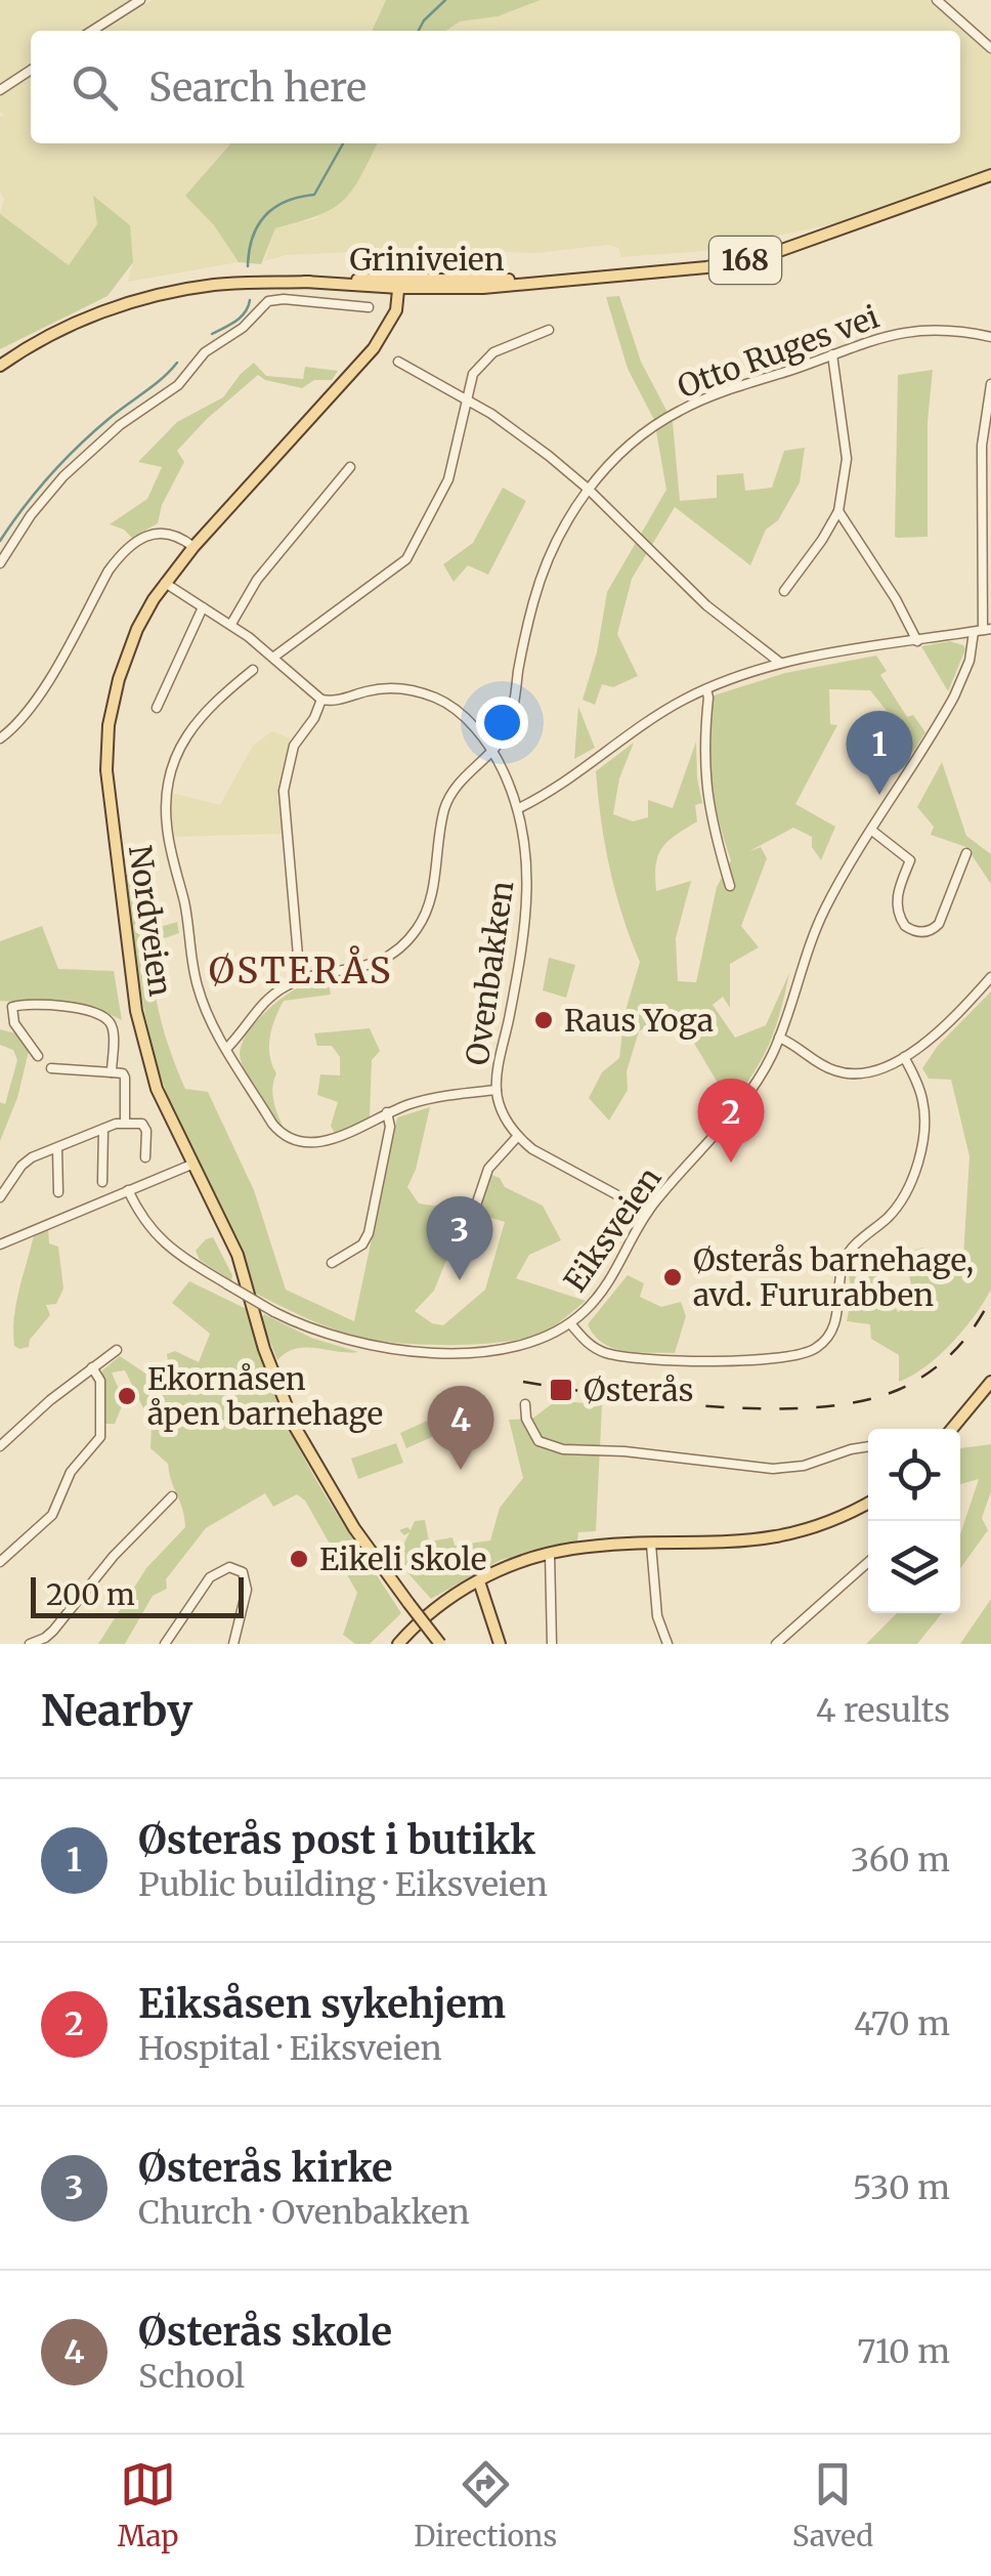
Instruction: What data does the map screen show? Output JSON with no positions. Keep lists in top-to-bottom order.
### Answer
{
  "streets": {
    "main road": ["Griniveien", "168", "Nordveien"],
    "street": ["Otto Ruges vei", "Ovenbakken", "Eiksveien"]
  },
  "crossings": [
    ["Griniveien", "Nordveien"],
    ["Otto Ruges vei", "Ovenbakken"],
    ["Ovenbakken", "Eiksveien"]
  ],
  "districts": ["ØSTERÅS"],
  "places": {
    "other": [
      "Raus Yoga",
      "Østerås barnehage, avd. Fururabben",
      "Ekornåsen åpen barnehage",
      "Eikeli skole"
    ],
    "transit": ["Østerås"]
  },
  "scale_bar": "200 m",
  "page": {
    "search": "Search here",
    "pins": [
      "1",
      "2",
      "3",
      "4"
    ],
    "scale": "200 m",
    "heading": ["Nearby", "4 results"],
    "list": [
      {
        "mark": "1",
        "name": "Østerås post i butikk",
        "note": "Public building · Eiksveien",
        "value": "360 m"
      },
      {
        "mark": "2",
        "name": "Eiksåsen sykehjem",
        "note": "Hospital · Eiksveien",
        "value": "470 m"
      },
      {
        "mark": "3",
        "name": "Østerås kirke",
        "note": "Church · Ovenbakken",
        "value": "530 m"
      },
      {
        "mark": "4",
        "name": "Østerås skole",
        "note": "School",
        "value": "710 m"
      }
    ],
    "nav": ["Map", "Directions", "Saved"]
  }
}
